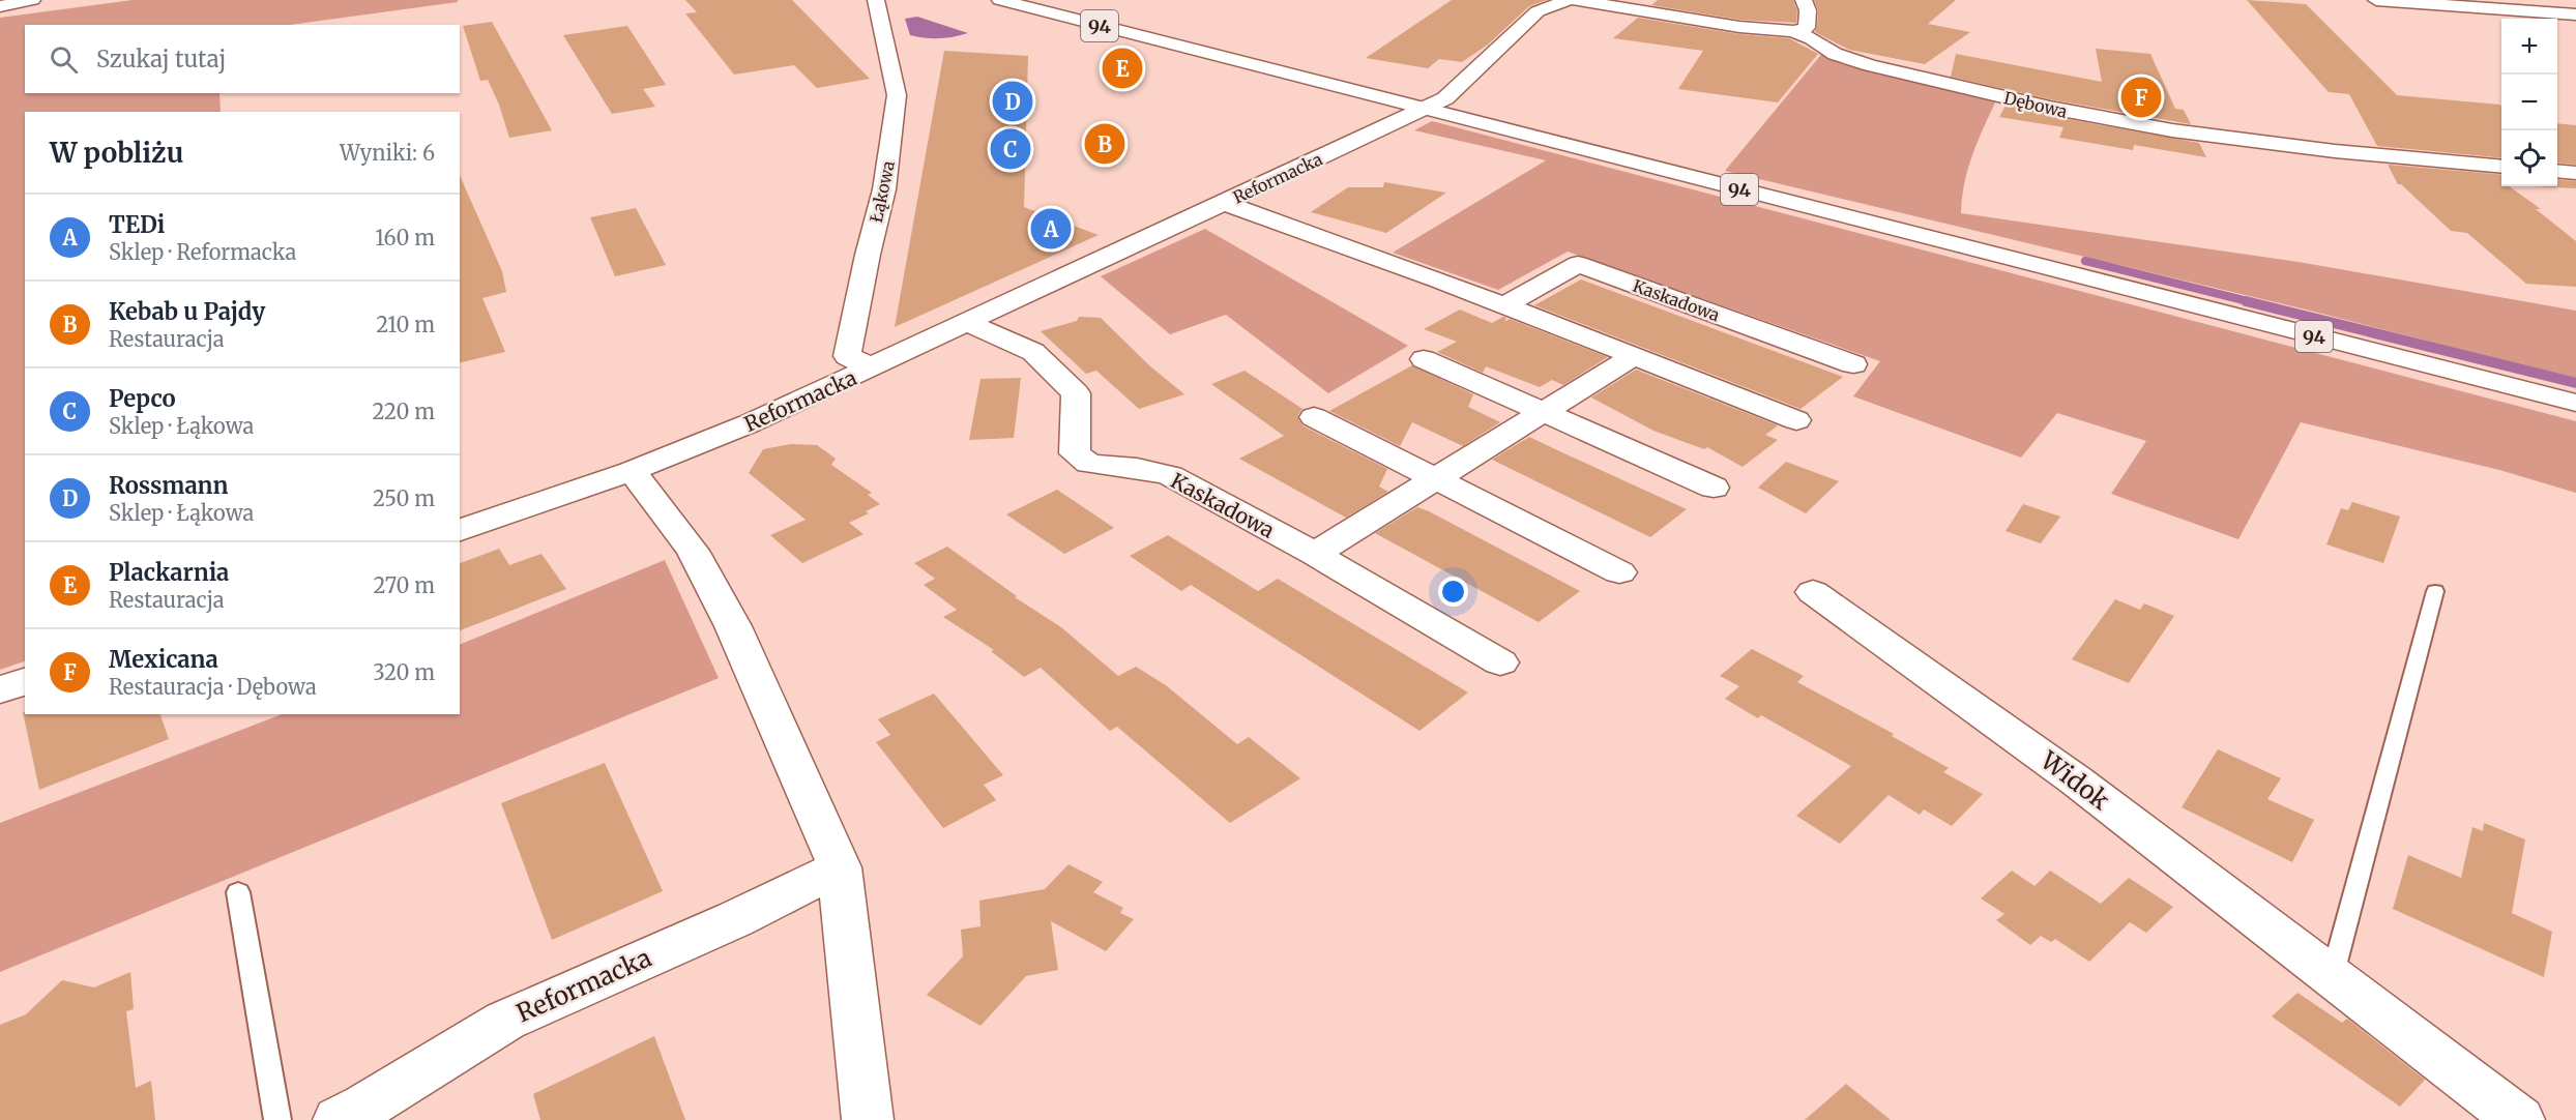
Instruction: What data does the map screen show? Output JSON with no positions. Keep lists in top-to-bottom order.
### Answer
{
  "streets": {
    "street": [
      "94",
      "Dębowa",
      "Reformacka",
      "Łąkowa",
      "Kaskadowa",
      "Widok"
    ]
  },
  "crossings": [
    ["94", "Reformacka"],
    ["Reformacka", "Łąkowa"],
    ["Reformacka", "Kaskadowa"]
  ],
  "page": {
    "map_buttons": ["+", "−"],
    "search": "Szukaj tutaj",
    "pins": [
      "E",
      "F",
      "D",
      "B",
      "C",
      "A"
    ],
    "heading": ["W pobliżu", "Wyniki: 6"],
    "list": [
      {
        "mark": "A",
        "name": "TEDi",
        "note": "Sklep · Reformacka",
        "value": "160 m"
      },
      {
        "mark": "B",
        "name": "Kebab u Pajdy",
        "note": "Restauracja",
        "value": "210 m"
      },
      {
        "mark": "C",
        "name": "Pepco",
        "note": "Sklep · Łąkowa",
        "value": "220 m"
      },
      {
        "mark": "D",
        "name": "Rossmann",
        "note": "Sklep · Łąkowa",
        "value": "250 m"
      },
      {
        "mark": "E",
        "name": "Plackarnia",
        "note": "Restauracja",
        "value": "270 m"
      },
      {
        "mark": "F",
        "name": "Mexicana",
        "note": "Restauracja · Dębowa",
        "value": "320 m"
      }
    ]
  }
}
